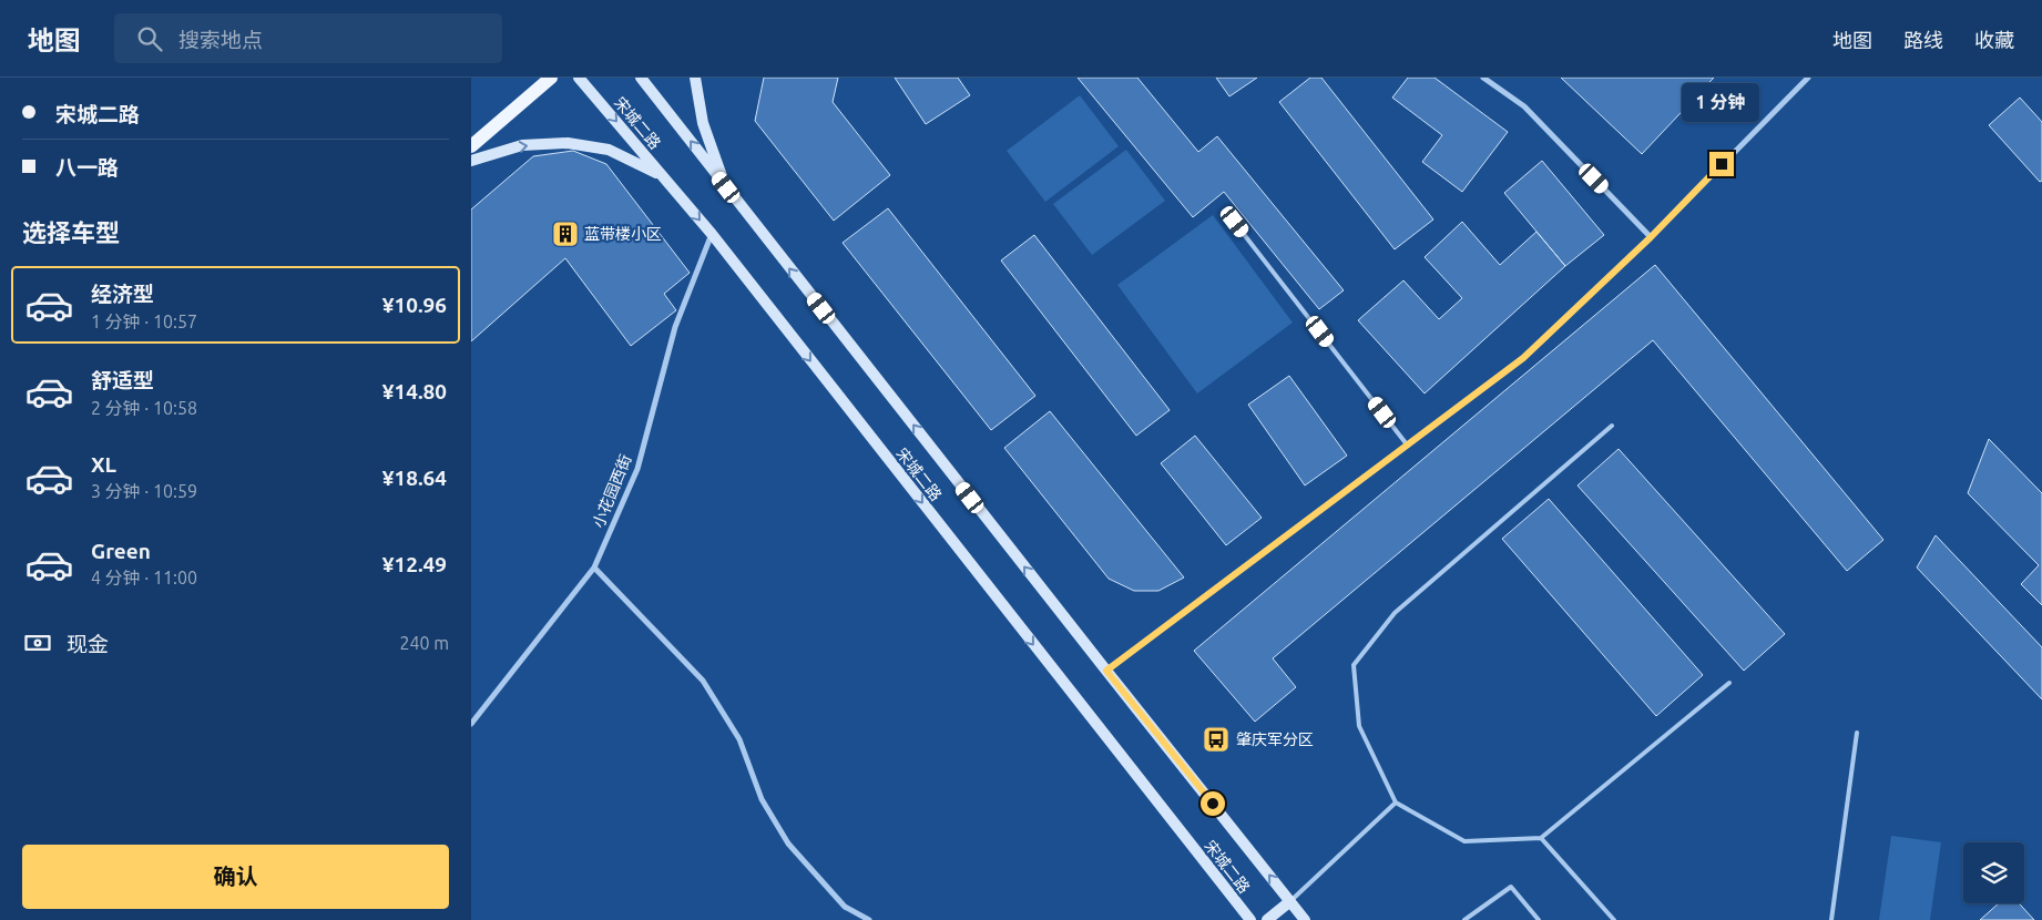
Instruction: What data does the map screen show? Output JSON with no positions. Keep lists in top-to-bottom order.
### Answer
{
  "streets": {
    "main road": ["宋城二路"],
    "street": ["小花园西街"]
  },
  "crossings": [
    ["宋城二路", "小花园西街"]
  ],
  "places": {
    "building": ["蓝带楼小区"],
    "bus stop": ["肇庆军分区"]
  },
  "page": {
    "header": "地图",
    "search": "搜索地点",
    "nav": ["地图", "路线", "收藏"],
    "banner": ["宋城二路", "八一路"],
    "bubble": "1 分钟",
    "heading": "选择车型",
    "list": [
      {
        "name": "经济型",
        "note": "1 分钟 · 10:57",
        "value": "¥10.96"
      },
      {
        "name": "舒适型",
        "note": "2 分钟 · 10:58",
        "value": "¥14.80"
      },
      {
        "name": "XL",
        "note": "3 分钟 · 10:59",
        "value": "¥18.64"
      },
      {
        "name": "Green",
        "note": "4 分钟 · 11:00",
        "value": "¥12.49"
      }
    ],
    "pay": ["现金", "240 m"],
    "buttons": "确认"
  }
}
